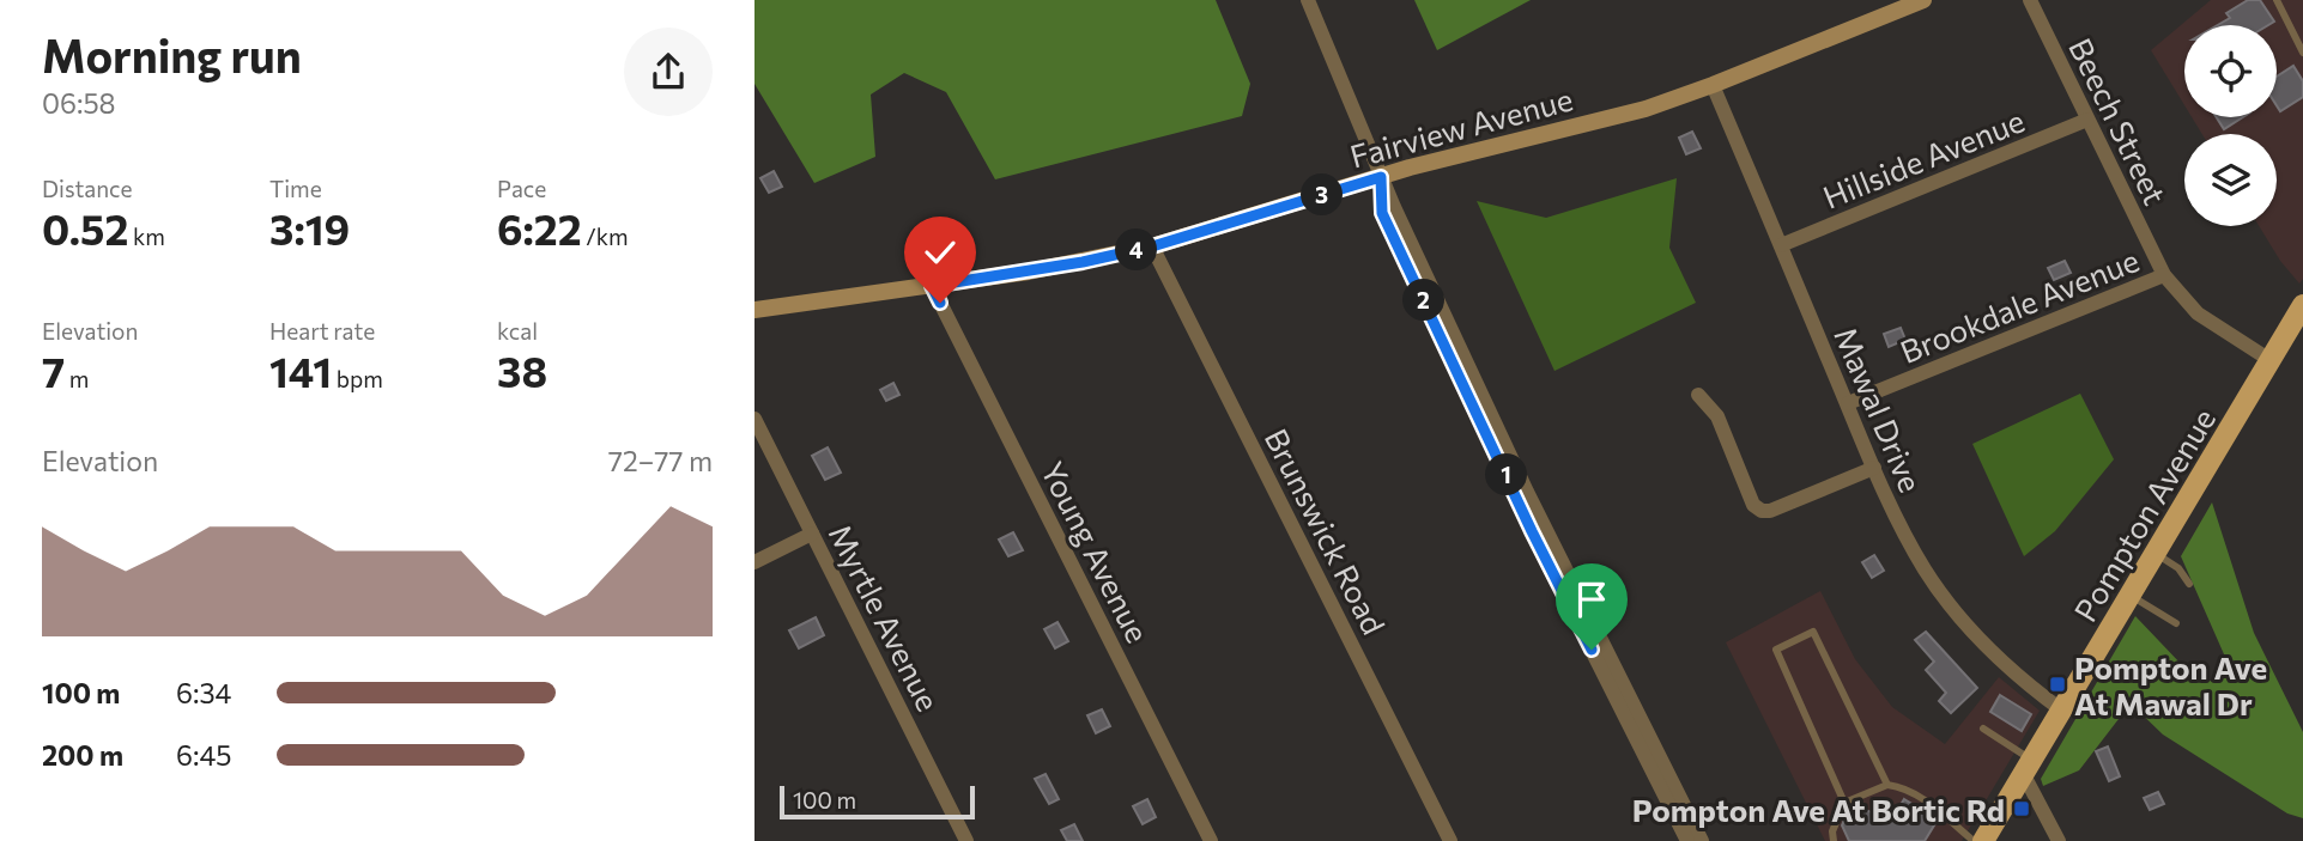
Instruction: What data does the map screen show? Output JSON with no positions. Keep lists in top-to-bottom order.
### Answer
{
  "streets": {
    "main road": ["Fairview Avenue", "Pompton Avenue"],
    "street": [
      "Beech Street",
      "Hillside Avenue",
      "Brookdale Avenue",
      "Mawal Drive",
      "Brunswick Road",
      "Young Avenue",
      "Myrtle Avenue"
    ]
  },
  "crossings": [
    ["Beech Street", "Hillside Avenue"],
    ["Beech Street", "Brookdale Avenue"],
    ["Beech Street", "Pompton Avenue"],
    ["Fairview Avenue", "Mawal Drive"],
    ["Fairview Avenue", "Brunswick Road"],
    ["Fairview Avenue", "Young Avenue"],
    ["Hillside Avenue", "Mawal Drive"],
    ["Brookdale Avenue", "Mawal Drive"],
    ["Mawal Drive", "Pompton Avenue"]
  ],
  "places": {
    "transit": ["Pompton Ave At Mawal Dr", "Pompton Ave At Bortic Rd"]
  },
  "scale_bar": "100 m",
  "page": {
    "heading": ["Morning run", "06:58"],
    "stats": [
      ["Distance", "0.52 km"],
      ["Time", "3:19"],
      ["Pace", "6:22 /km"],
      ["Elevation", "7 m"],
      ["Heart rate", "141 bpm"],
      ["kcal", "38"]
    ],
    "pins": [
      "3",
      "4",
      "2",
      "1"
    ],
    "chart": ["Elevation", "72–77 m"],
    "list": [
      {
        "name": "100 m",
        "note": "6:34"
      },
      {
        "name": "200 m",
        "note": "6:45"
      }
    ],
    "scale": "100 m"
  }
}
